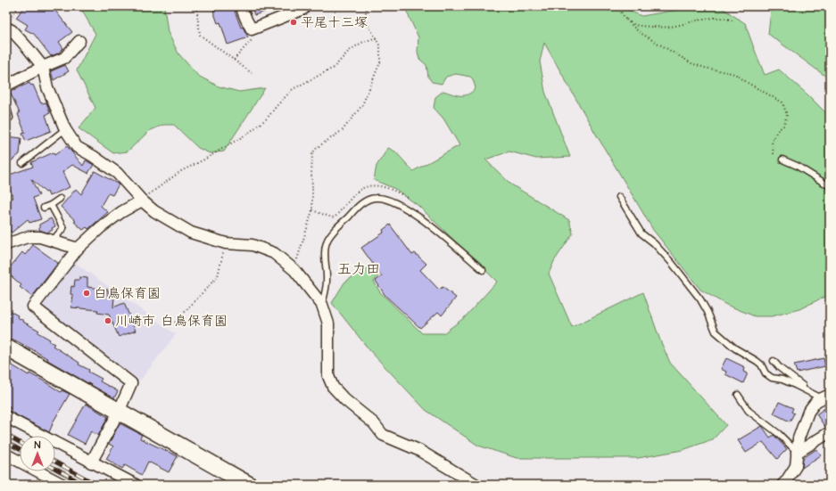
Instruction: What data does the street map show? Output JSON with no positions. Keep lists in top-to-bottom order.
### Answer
{
  "districts": ["五力田"],
  "places": ["平尾十三塚", "白鳥保育園", "川崎市 白鳥保育園"],
  "north": "top"
}
